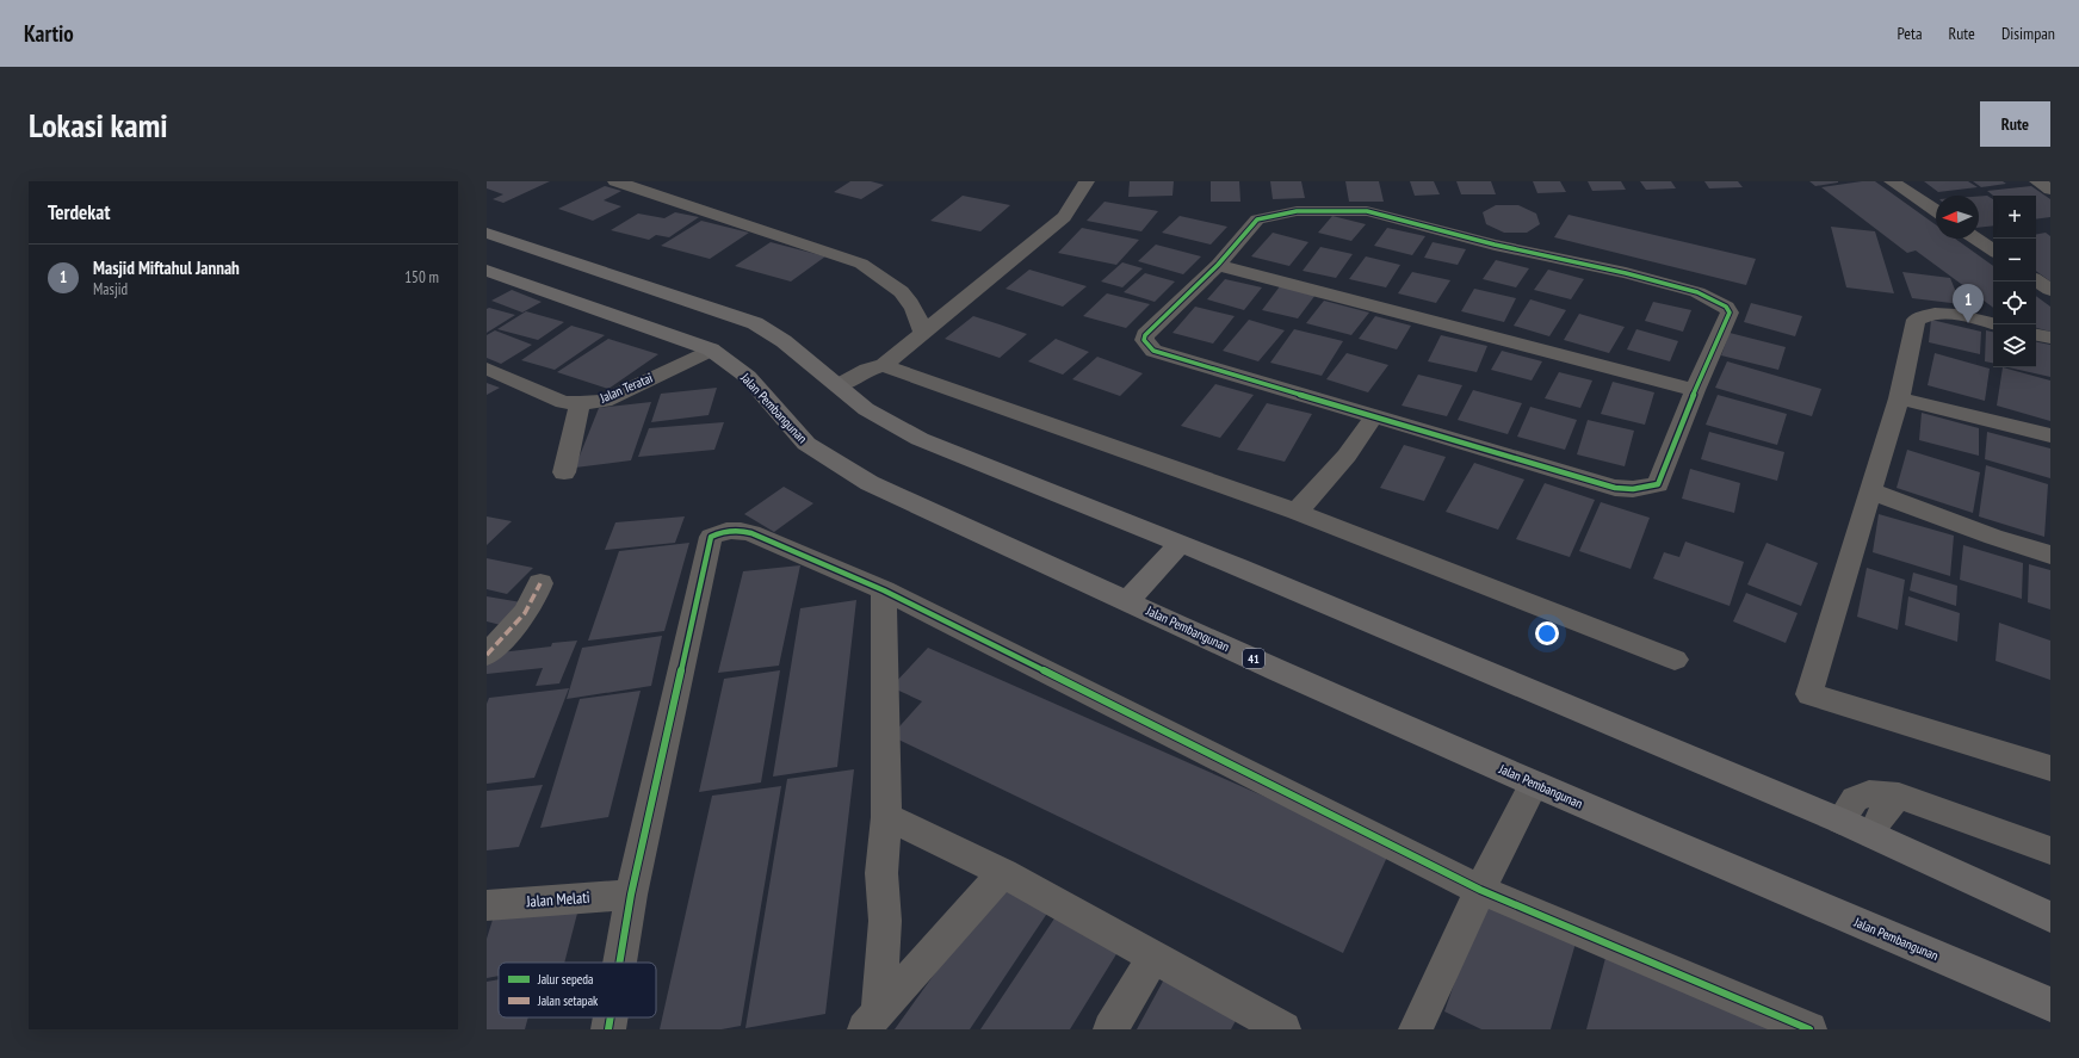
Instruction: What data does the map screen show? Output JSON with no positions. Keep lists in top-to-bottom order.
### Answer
{
  "streets": {
    "highway": ["Jalan Pembangunan", "41"],
    "street": ["Jalan Teratai", "Jalan Melati"]
  },
  "crossings": [
    ["Jalan Teratai", "Jalan Pembangunan"]
  ],
  "legend": ["Jalur sepeda", "Jalan setapak"],
  "north": "left",
  "page": {
    "header": "Kartio",
    "nav": ["Peta", "Rute", "Disimpan"],
    "buttons": "Rute",
    "title": "Lokasi kami",
    "heading": "Terdekat",
    "map_buttons": ["+", "−"],
    "list": [
      {
        "mark": "1",
        "name": "Masjid Miftahul Jannah",
        "note": "Masjid",
        "value": "150 m"
      }
    ],
    "pins": "1"
  }
}
